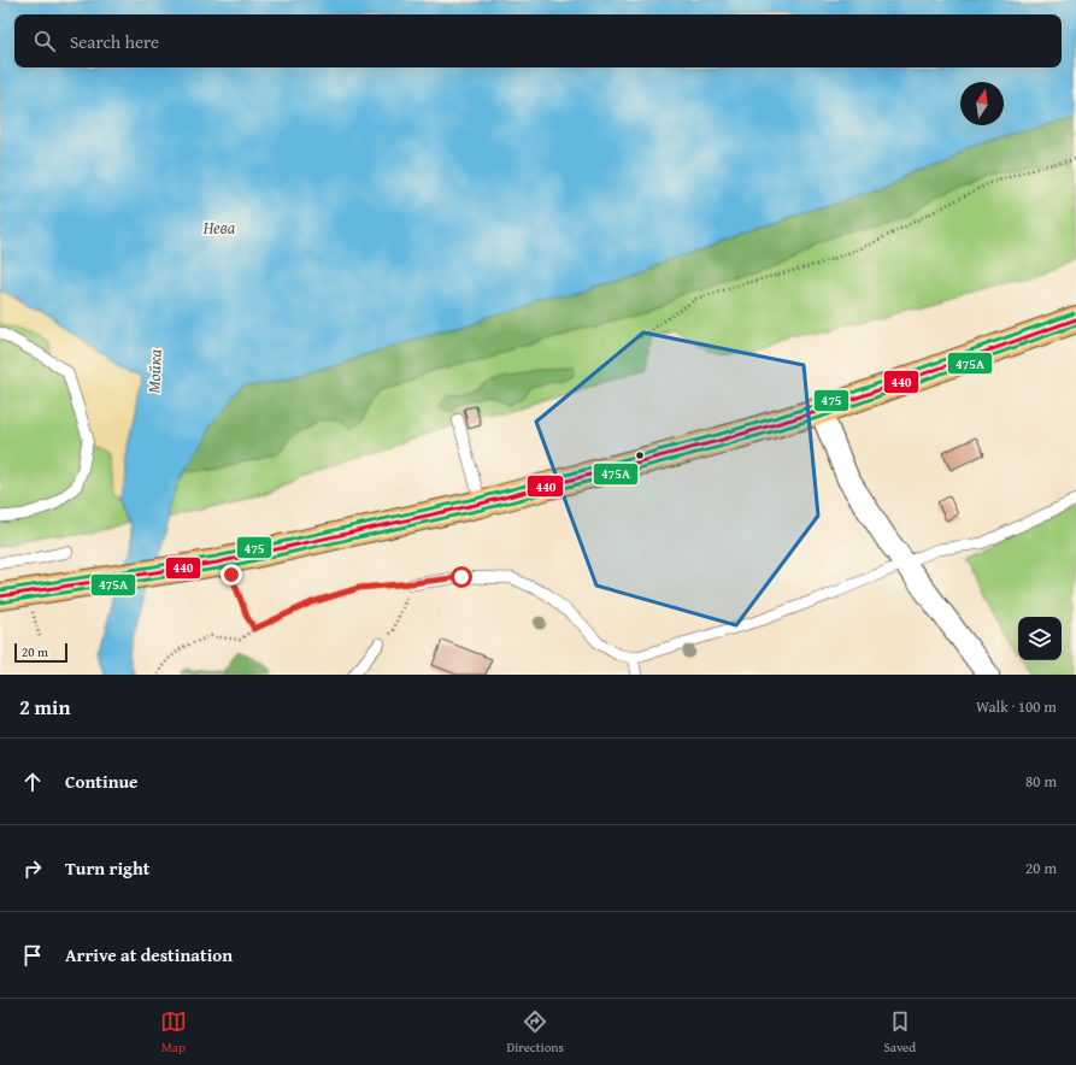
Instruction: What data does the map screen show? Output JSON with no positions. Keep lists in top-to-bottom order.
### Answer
{
  "water": ["Нева", "Мойка"],
  "lines": ["transit line 475", "transit line 440", "transit line 475А"],
  "scale_bar": "20 m",
  "north": "top",
  "page": {
    "search": "Search here",
    "scale": "20 m",
    "heading": ["2 min", "Walk · 100 m"],
    "list": [
      ["Continue", "80 m"],
      ["Turn right", "20 m"],
      "Arrive at destination"
    ],
    "nav": ["Map", "Directions", "Saved"]
  }
}
